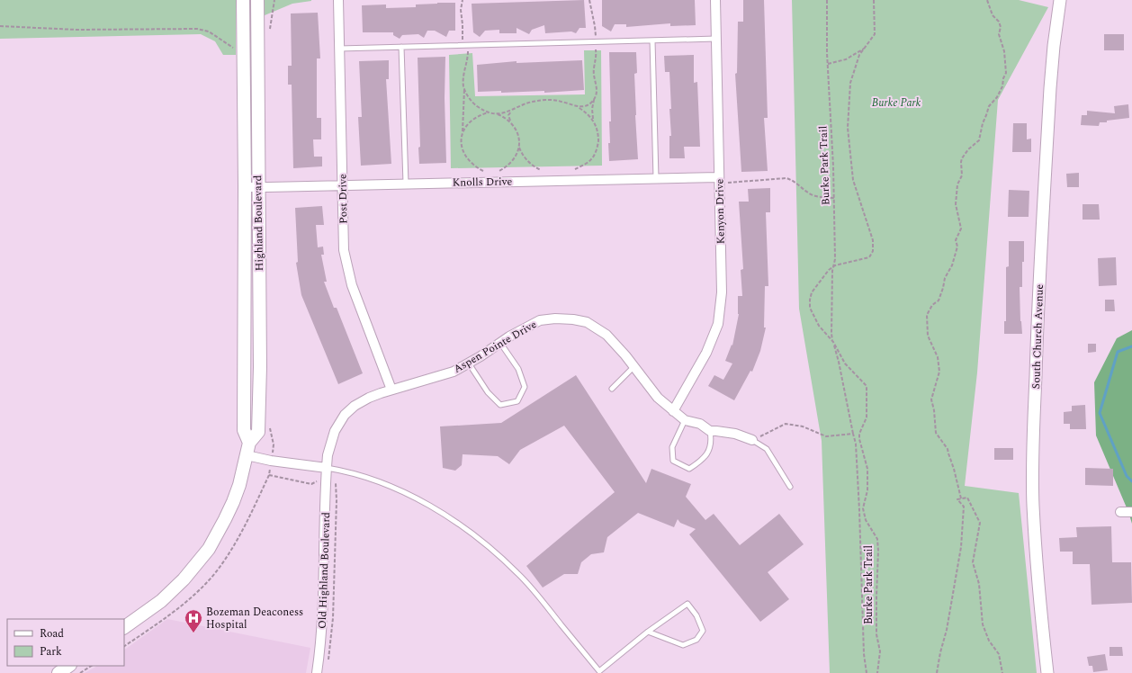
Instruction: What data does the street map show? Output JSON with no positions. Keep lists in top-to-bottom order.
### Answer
{
  "streets": {
    "main road": ["Highland Boulevard"],
    "street": [
      "Knolls Drive",
      "Post Drive",
      "Kenyon Drive",
      "South Church Avenue",
      "Aspen Pointe Drive",
      "Old Highland Boulevard"
    ],
    "path": ["Burke Park Trail"]
  },
  "crossings": [
    ["Knolls Drive", "Post Drive"],
    ["Knolls Drive", "Kenyon Drive"],
    ["Knolls Drive", "Highland Boulevard"],
    ["Post Drive", "Aspen Pointe Drive"],
    ["Kenyon Drive", "Aspen Pointe Drive"],
    ["Aspen Pointe Drive", "Old Highland Boulevard"]
  ],
  "parks": ["Burke Park"],
  "places": {
    "hospital": ["Bozeman Deaconess Hospital"]
  },
  "legend": ["Road", "Park"]
}
